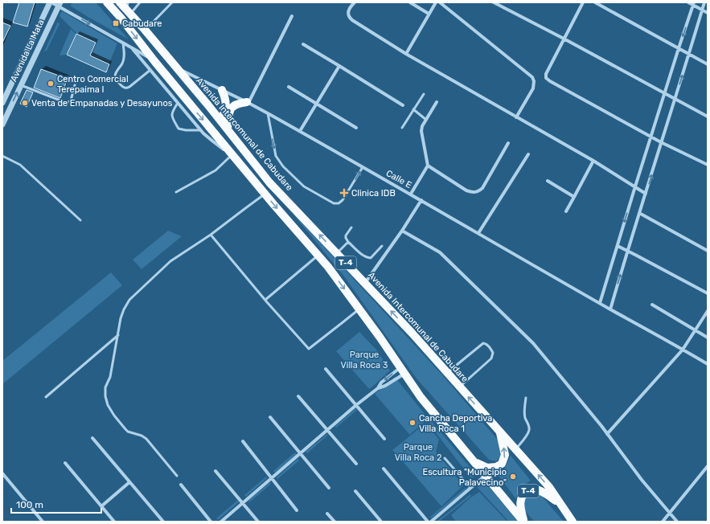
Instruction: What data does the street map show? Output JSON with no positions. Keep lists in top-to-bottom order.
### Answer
{
  "streets": {
    "highway": ["Avenida Intercomunal de Cabudare", "T-4"],
    "street": ["Avenida La Mata", "Calle E"]
  },
  "crossings": [
    ["Avenida Intercomunal de Cabudare", "Calle E"],
    ["Avenida Intercomunal de Cabudare", "T-4"]
  ],
  "parks": ["Parque Villa Roca 3", "Parque Villa Roca 2"],
  "places": {
    "transit": ["Cabudare"],
    "other": [
      "Centro Comercial Terepaima I",
      "Venta de Empanadas y Desayunos",
      "Cancha Deportiva Villa Roca 1",
      "Escultura \"Municipio Palavecino\""
    ],
    "health": ["Clinica IDB"]
  },
  "scale_bar": "100 m"
}
